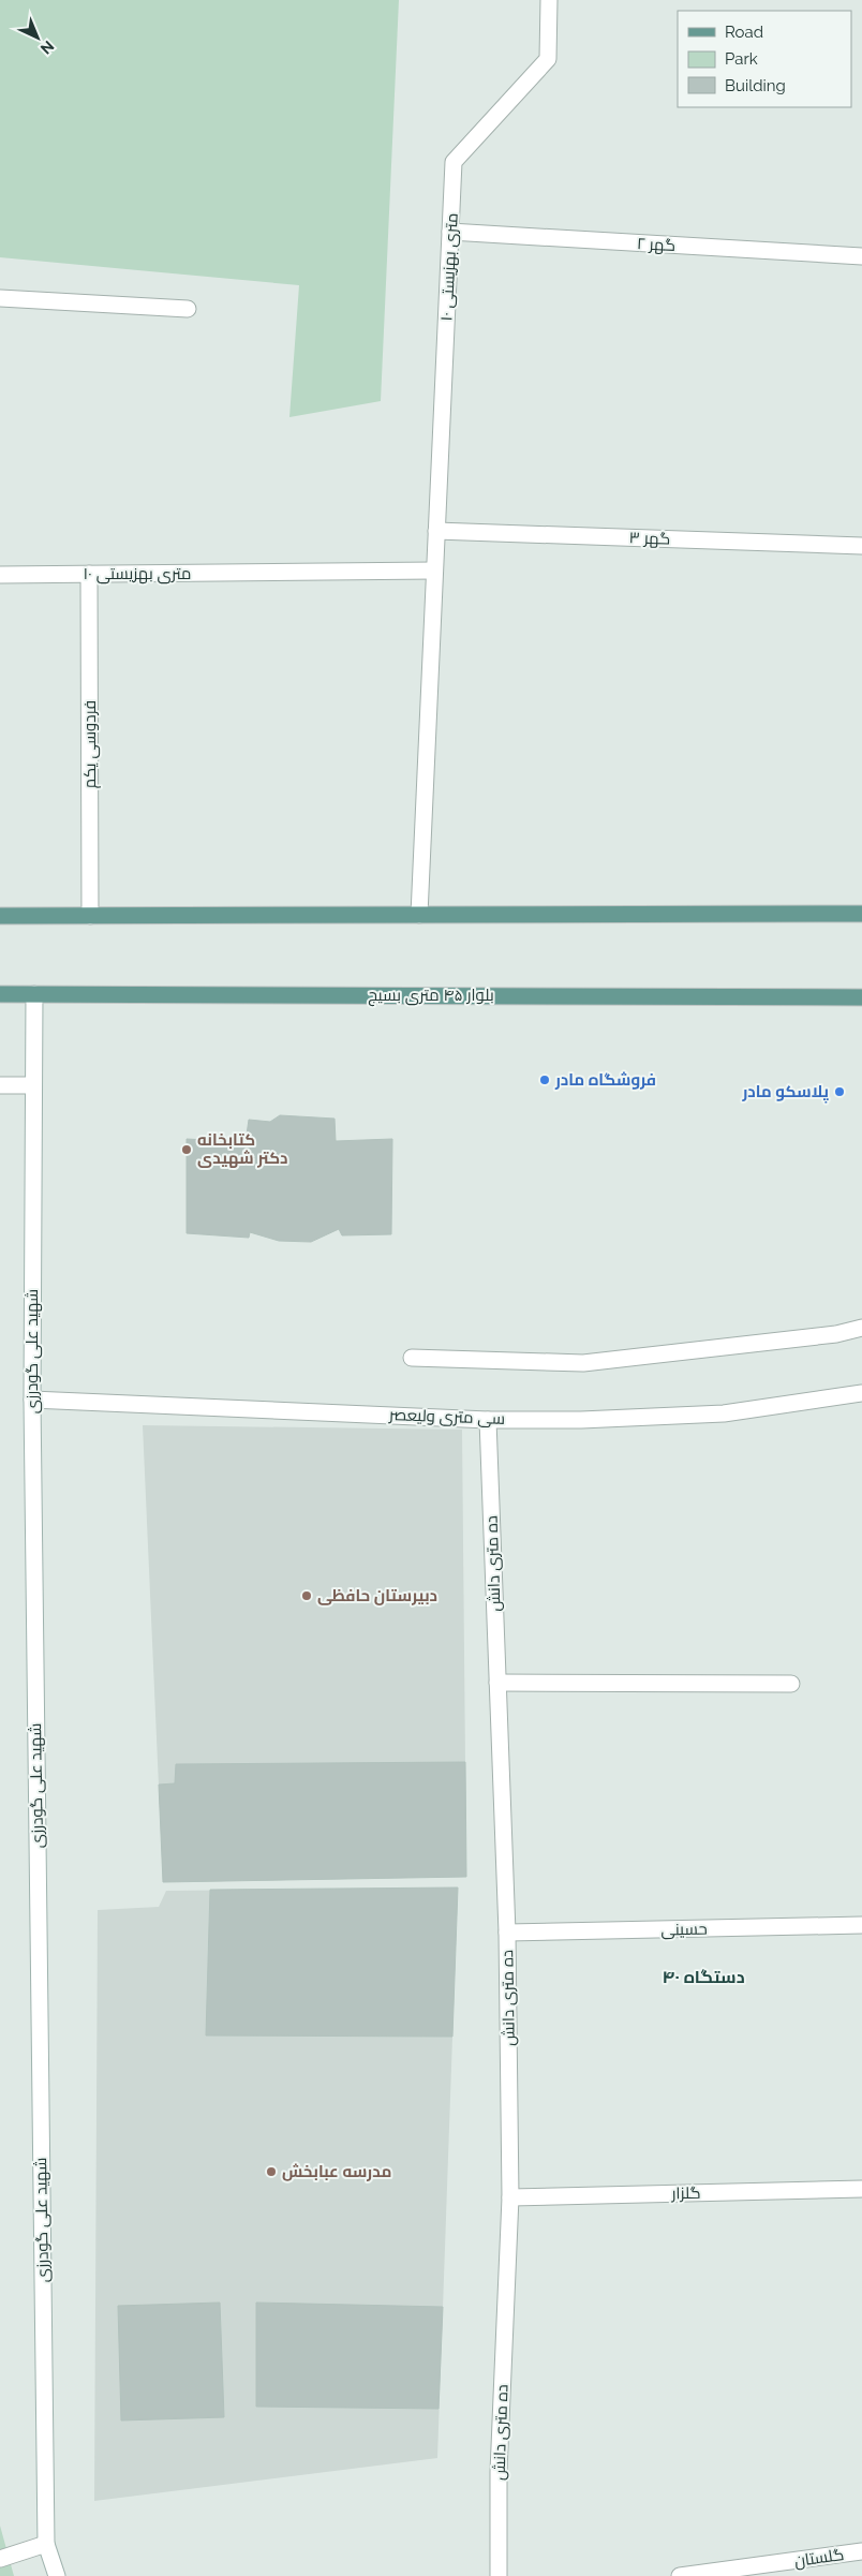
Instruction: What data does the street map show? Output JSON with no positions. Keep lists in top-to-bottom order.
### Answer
{
  "streets": {
    "main road": ["بلوار ۴۵ متری بسیج"],
    "street": [
      "گهر ۲",
      "۱۰ متری بهزیستی",
      "گهر ۳",
      "فردوسی یکم",
      "شهید علی گودرزی",
      "سی متری ولیعصر",
      "ده متری دانش",
      "حسینی",
      "گلزار",
      "گلستان"
    ]
  },
  "crossings": [
    ["گهر ۲", "۱۰ متری بهزیستی"],
    ["۱۰ متری بهزیستی", "گهر ۳"],
    ["۱۰ متری بهزیستی", "فردوسی یکم"],
    ["بلوار ۴۵ متری بسیج", "شهید علی گودرزی"],
    ["شهید علی گودرزی", "سی متری ولیعصر"],
    ["سی متری ولیعصر", "ده متری دانش"],
    ["ده متری دانش", "حسینی"],
    ["ده متری دانش", "گلزار"]
  ],
  "districts": ["۴۰ دستگاه"],
  "places": [
    "فروشگاه مادر",
    "پلاسکو مادر",
    "کتابخانه دکتر شهیدی",
    "دبیرستان حافظی",
    "مدرسه عبابخش"
  ],
  "legend": ["Road", "Park", "Building"],
  "north": "bottom right"
}
